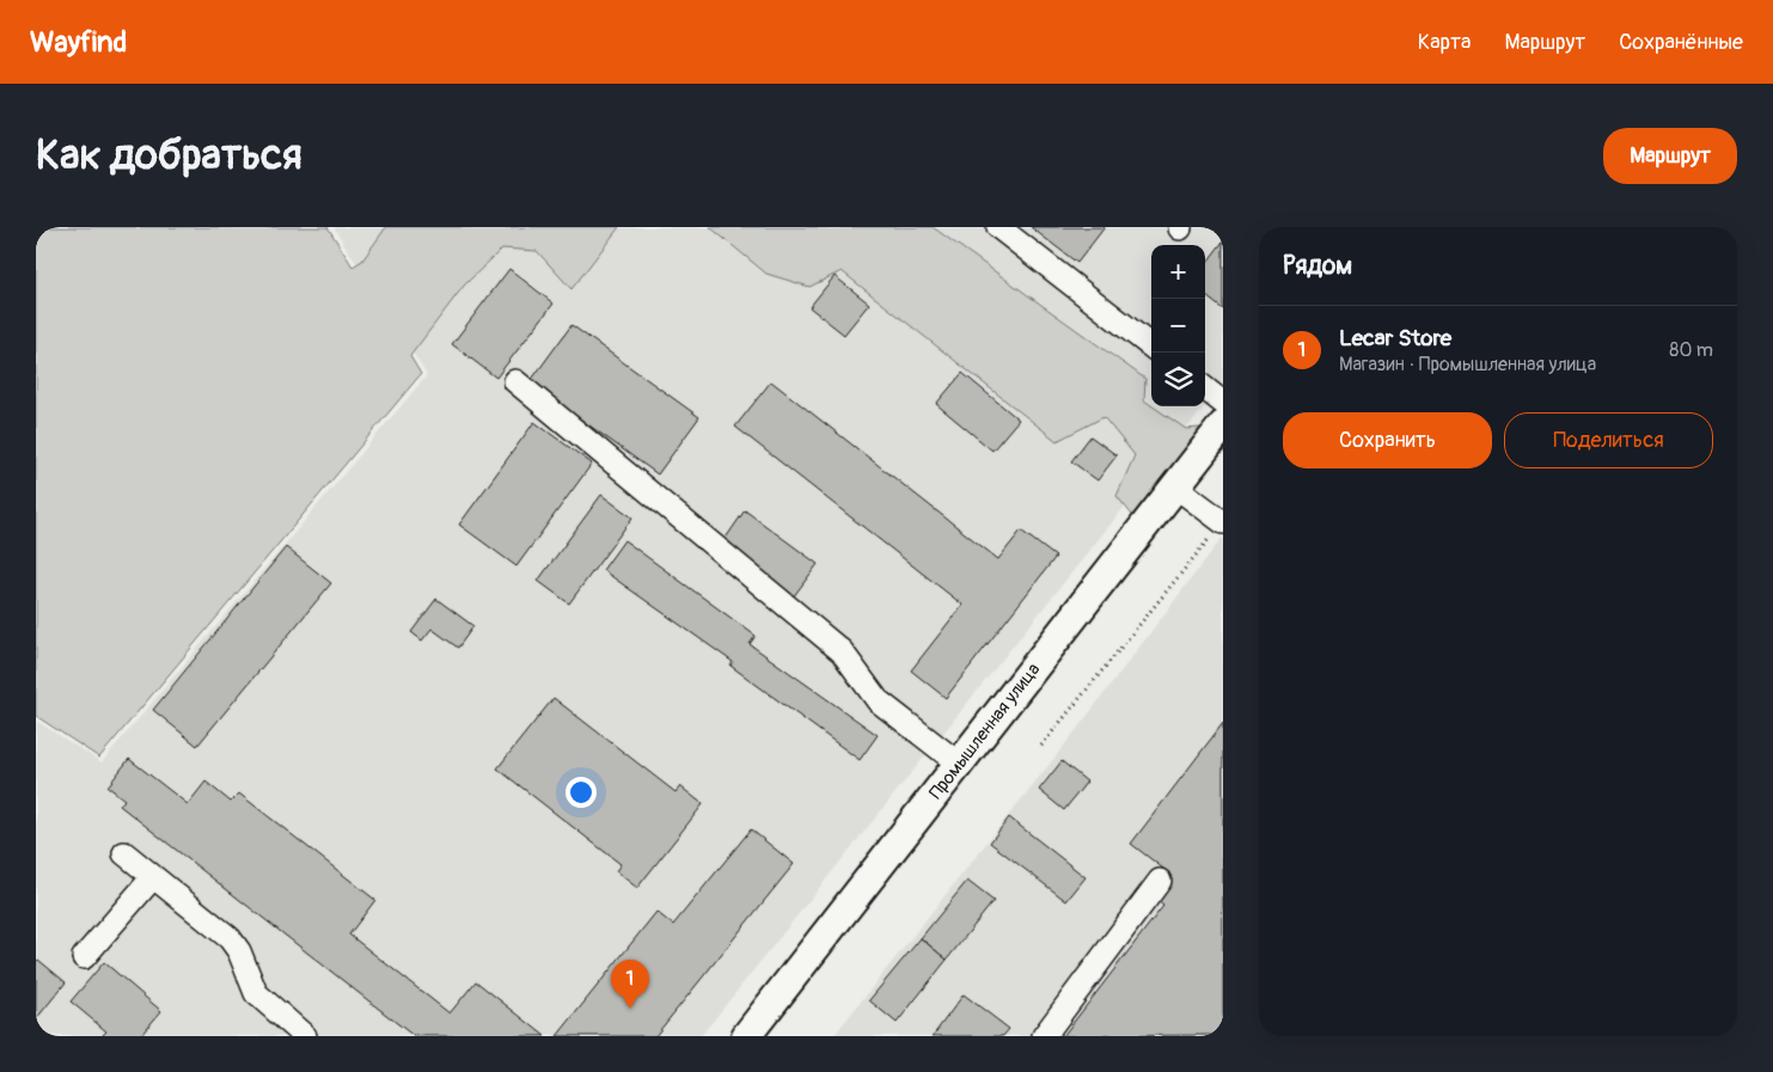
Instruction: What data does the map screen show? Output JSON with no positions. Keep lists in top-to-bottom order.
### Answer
{
  "streets": {
    "main road": ["Промышленная улица"]
  },
  "page": {
    "header": "Wayfind",
    "nav": ["Карта", "Маршрут", "Сохранённые"],
    "buttons": [
      "Маршрут",
      ["Сохранить", "Поделиться"]
    ],
    "title": "Как добраться",
    "heading": "Рядом",
    "map_buttons": ["+", "−"],
    "list": [
      {
        "mark": "1",
        "name": "Lecar Store",
        "note": "Магазин · Промышленная улица",
        "value": "80 m"
      }
    ],
    "pins": "1"
  }
}
